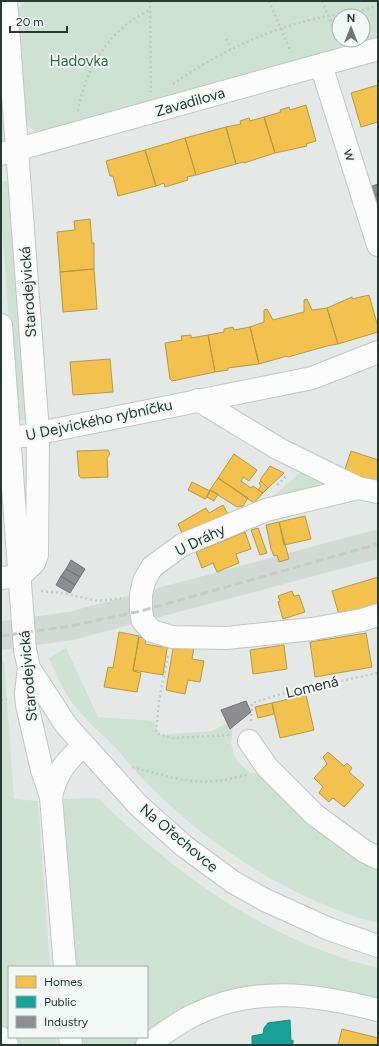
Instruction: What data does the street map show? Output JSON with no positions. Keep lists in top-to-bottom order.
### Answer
{
  "streets": {
    "street": [
      "Zavadilova",
      "w",
      "Starodejvická",
      "U Dejvického rybníčku",
      "U Dráhy",
      "Na Ořechovce"
    ],
    "path": ["Lomená"]
  },
  "crossings": [
    ["Zavadilova", "w"],
    ["Zavadilova", "Starodejvická"],
    ["Starodejvická", "U Dejvického rybníčku"],
    ["Starodejvická", "Na Ořechovce"]
  ],
  "parks": ["Hadovka"],
  "legend": ["Homes", "Public", "Industry"],
  "scale_bar": "20 m",
  "north": "top"
}
